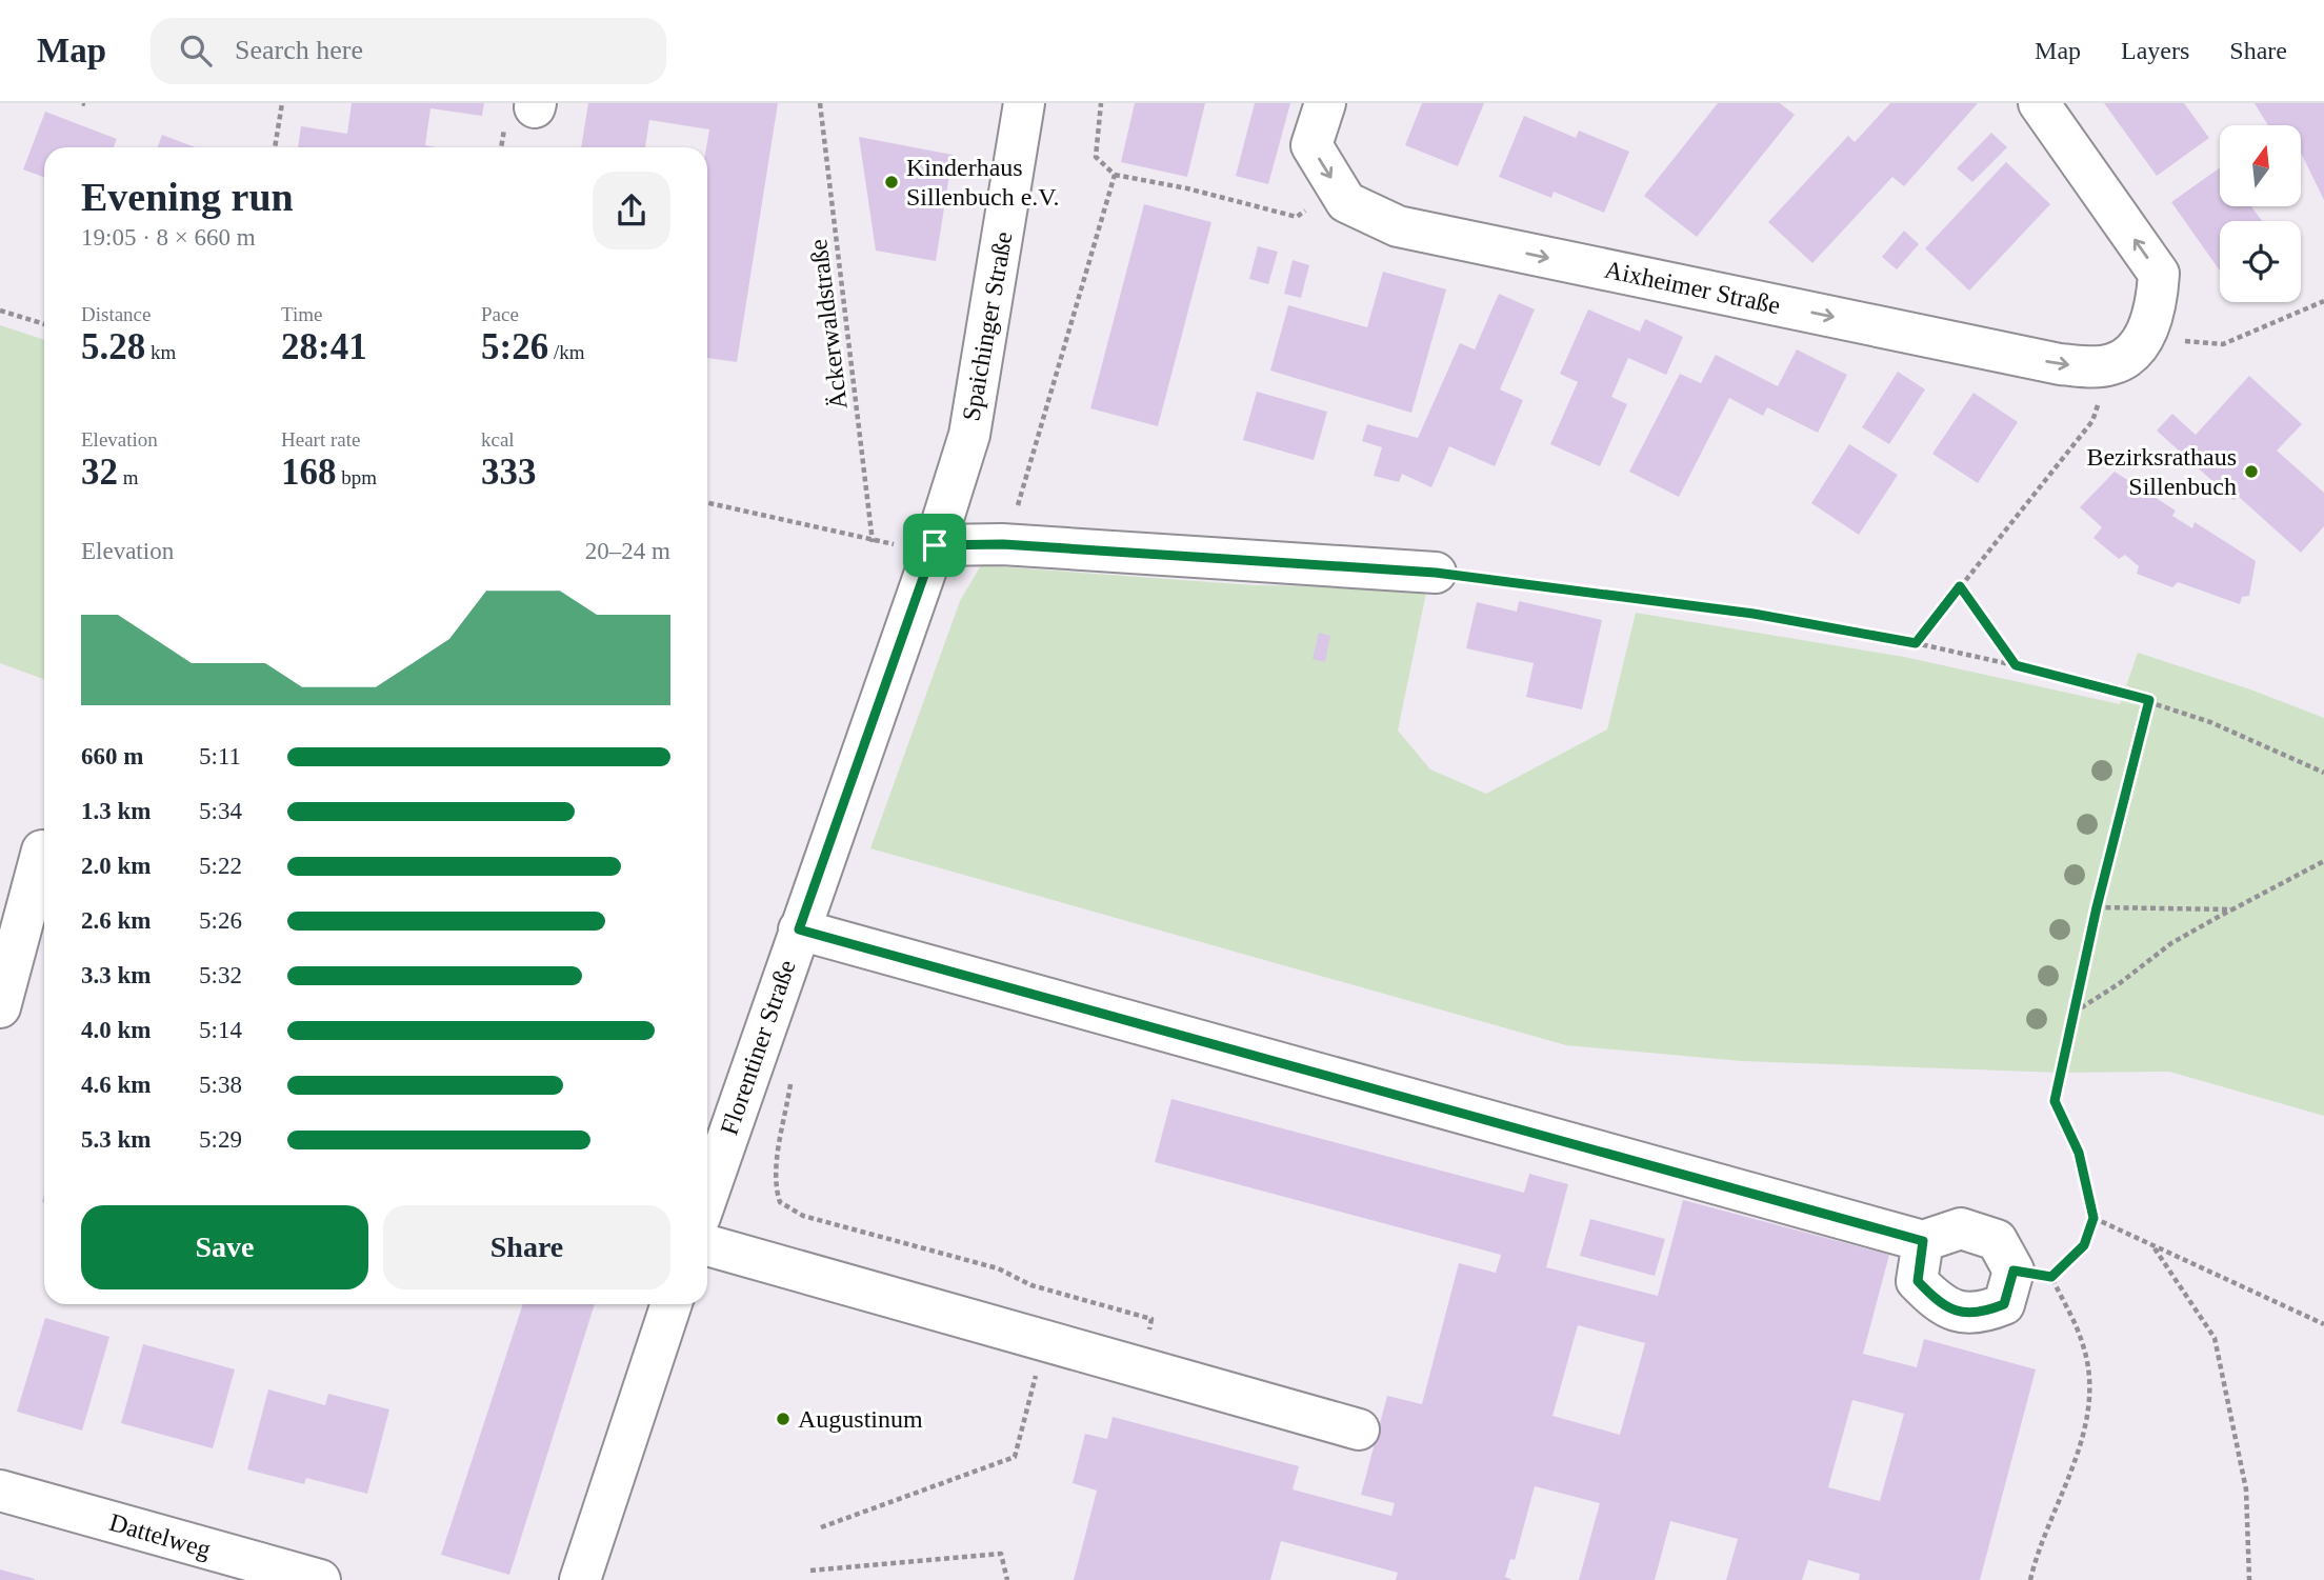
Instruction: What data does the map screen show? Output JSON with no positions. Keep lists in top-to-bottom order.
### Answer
{
  "streets": {
    "street": [
      "Aixheimer Straße",
      "Spaichinger Straße",
      "Florentiner Straße",
      "Dattelweg"
    ],
    "path": ["Äckerwaldstraße"]
  },
  "crossings": [
    ["Spaichinger Straße", "Florentiner Straße"]
  ],
  "one_way": ["Aixheimer Straße"],
  "places": ["Kinderhaus Sillenbuch e.V.", "Bezirksrathaus Sillenbuch", "Augustinum"],
  "north": "top",
  "page": {
    "header": "Map",
    "search": "Search here",
    "nav": ["Map", "Layers", "Share"],
    "heading": ["Evening run", "19:05 · 8 × 660 m"],
    "stats": [
      ["Distance", "5.28 km"],
      ["Time", "28:41"],
      ["Pace", "5:26 /km"],
      ["Elevation", "32 m"],
      ["Heart rate", "168 bpm"],
      ["kcal", "333"]
    ],
    "chart": ["Elevation", "20–24 m"],
    "list": [
      {
        "name": "660 m",
        "note": "5:11"
      },
      {
        "name": "1.3 km",
        "note": "5:34"
      },
      {
        "name": "2.0 km",
        "note": "5:22"
      },
      {
        "name": "2.6 km",
        "note": "5:26"
      },
      {
        "name": "3.3 km",
        "note": "5:32"
      },
      {
        "name": "4.0 km",
        "note": "5:14"
      },
      {
        "name": "4.6 km",
        "note": "5:38"
      },
      {
        "name": "5.3 km",
        "note": "5:29"
      }
    ],
    "buttons": ["Save", "Share"]
  }
}
